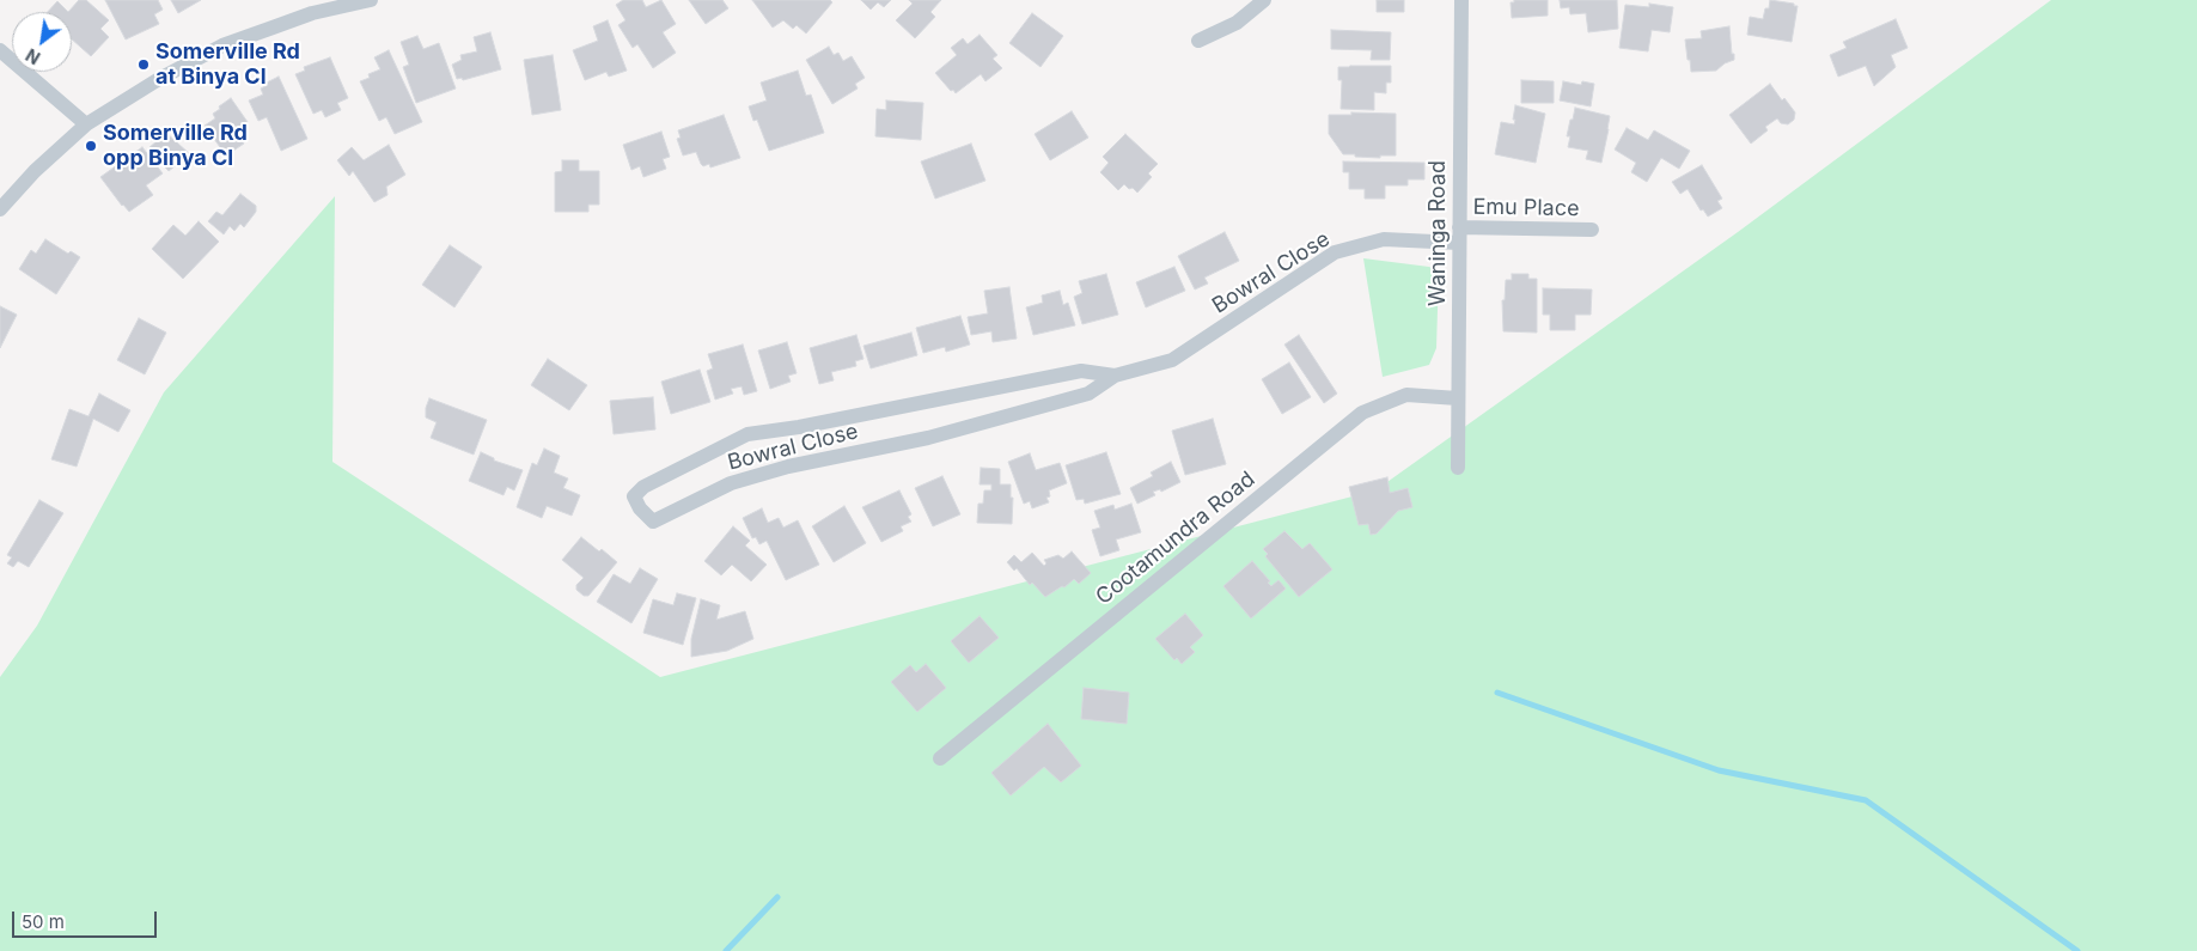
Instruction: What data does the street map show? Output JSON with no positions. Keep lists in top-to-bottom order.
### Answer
{
  "streets": {
    "street": [
      "Emu Place",
      "Waninga Road",
      "Bowral Close",
      "Cootamundra Road"
    ]
  },
  "crossings": [
    ["Emu Place", "Waninga Road"],
    ["Waninga Road", "Bowral Close"],
    ["Waninga Road", "Cootamundra Road"]
  ],
  "places": ["Somerville Rd at Binya Cl", "Somerville Rd opp Binya Cl"],
  "scale_bar": "50 m",
  "north": "bottom left"
}
